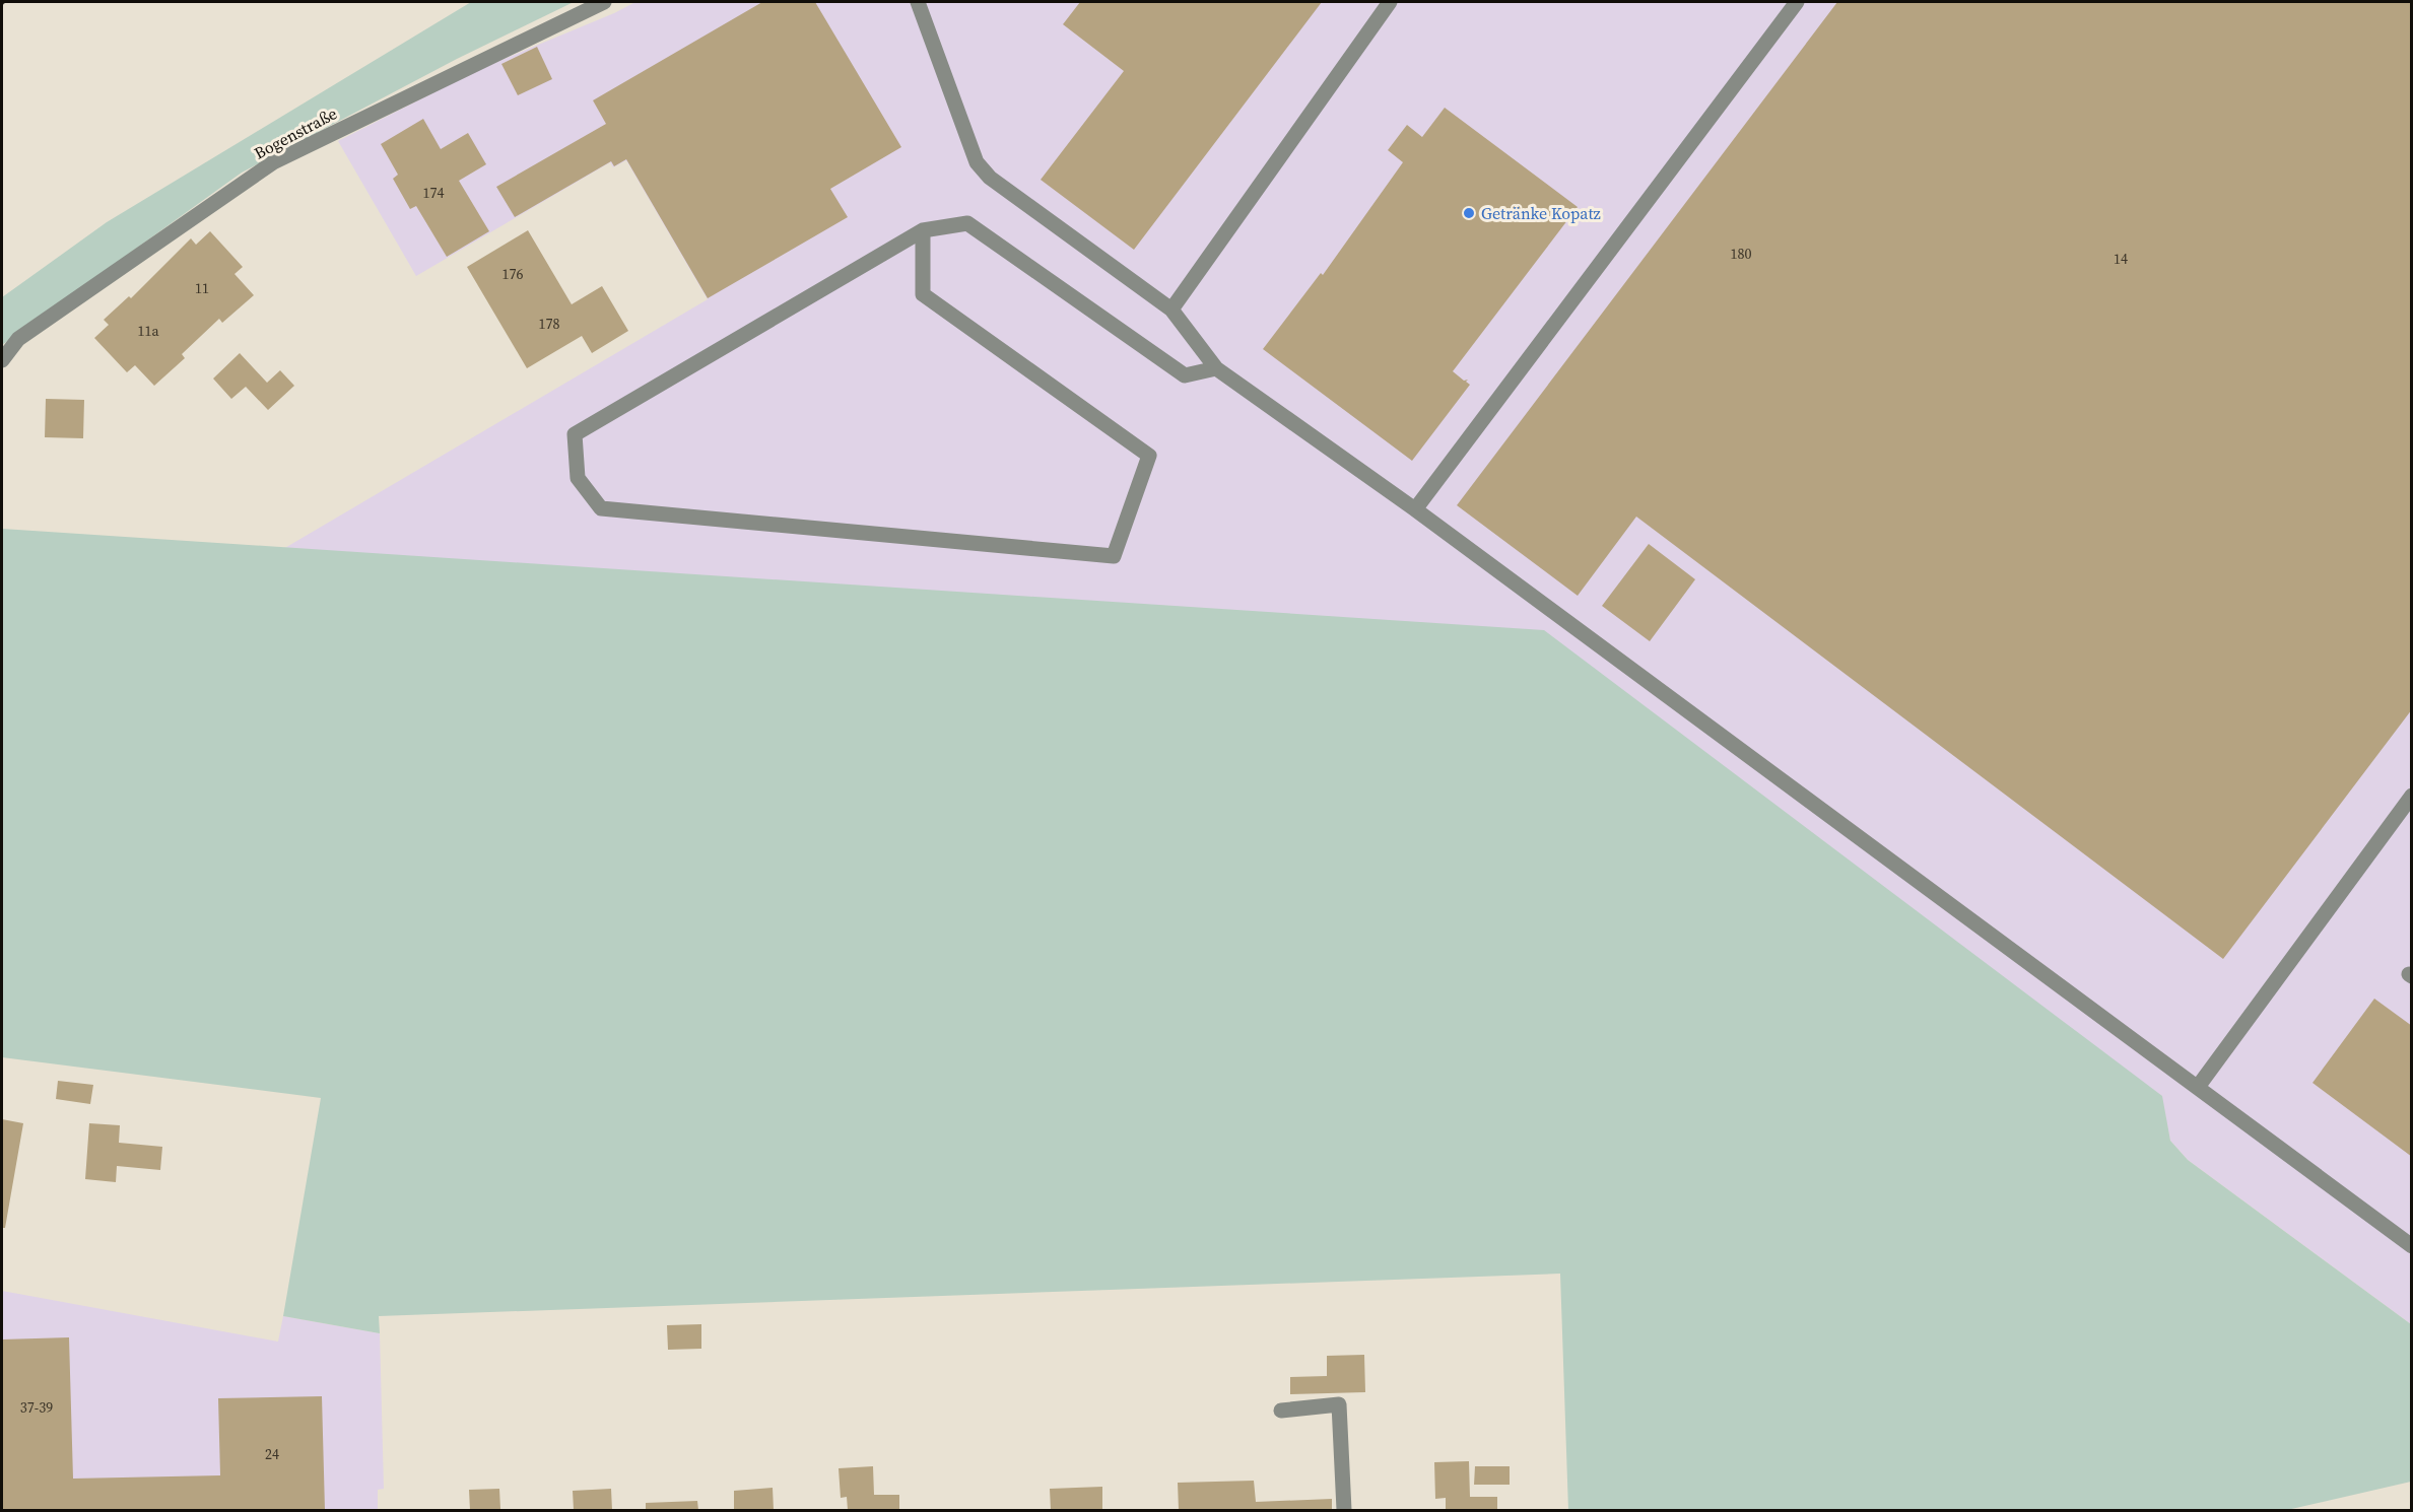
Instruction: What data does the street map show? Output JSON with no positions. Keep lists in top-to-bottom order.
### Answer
{
  "streets": {
    "street": ["Bogenstraße"]
  },
  "places": ["Getränke Kopatz"],
  "house_numbers": [
    "174",
    "180",
    "14",
    "176",
    "11",
    "178",
    "11a",
    "37-39",
    "24"
  ]
}
